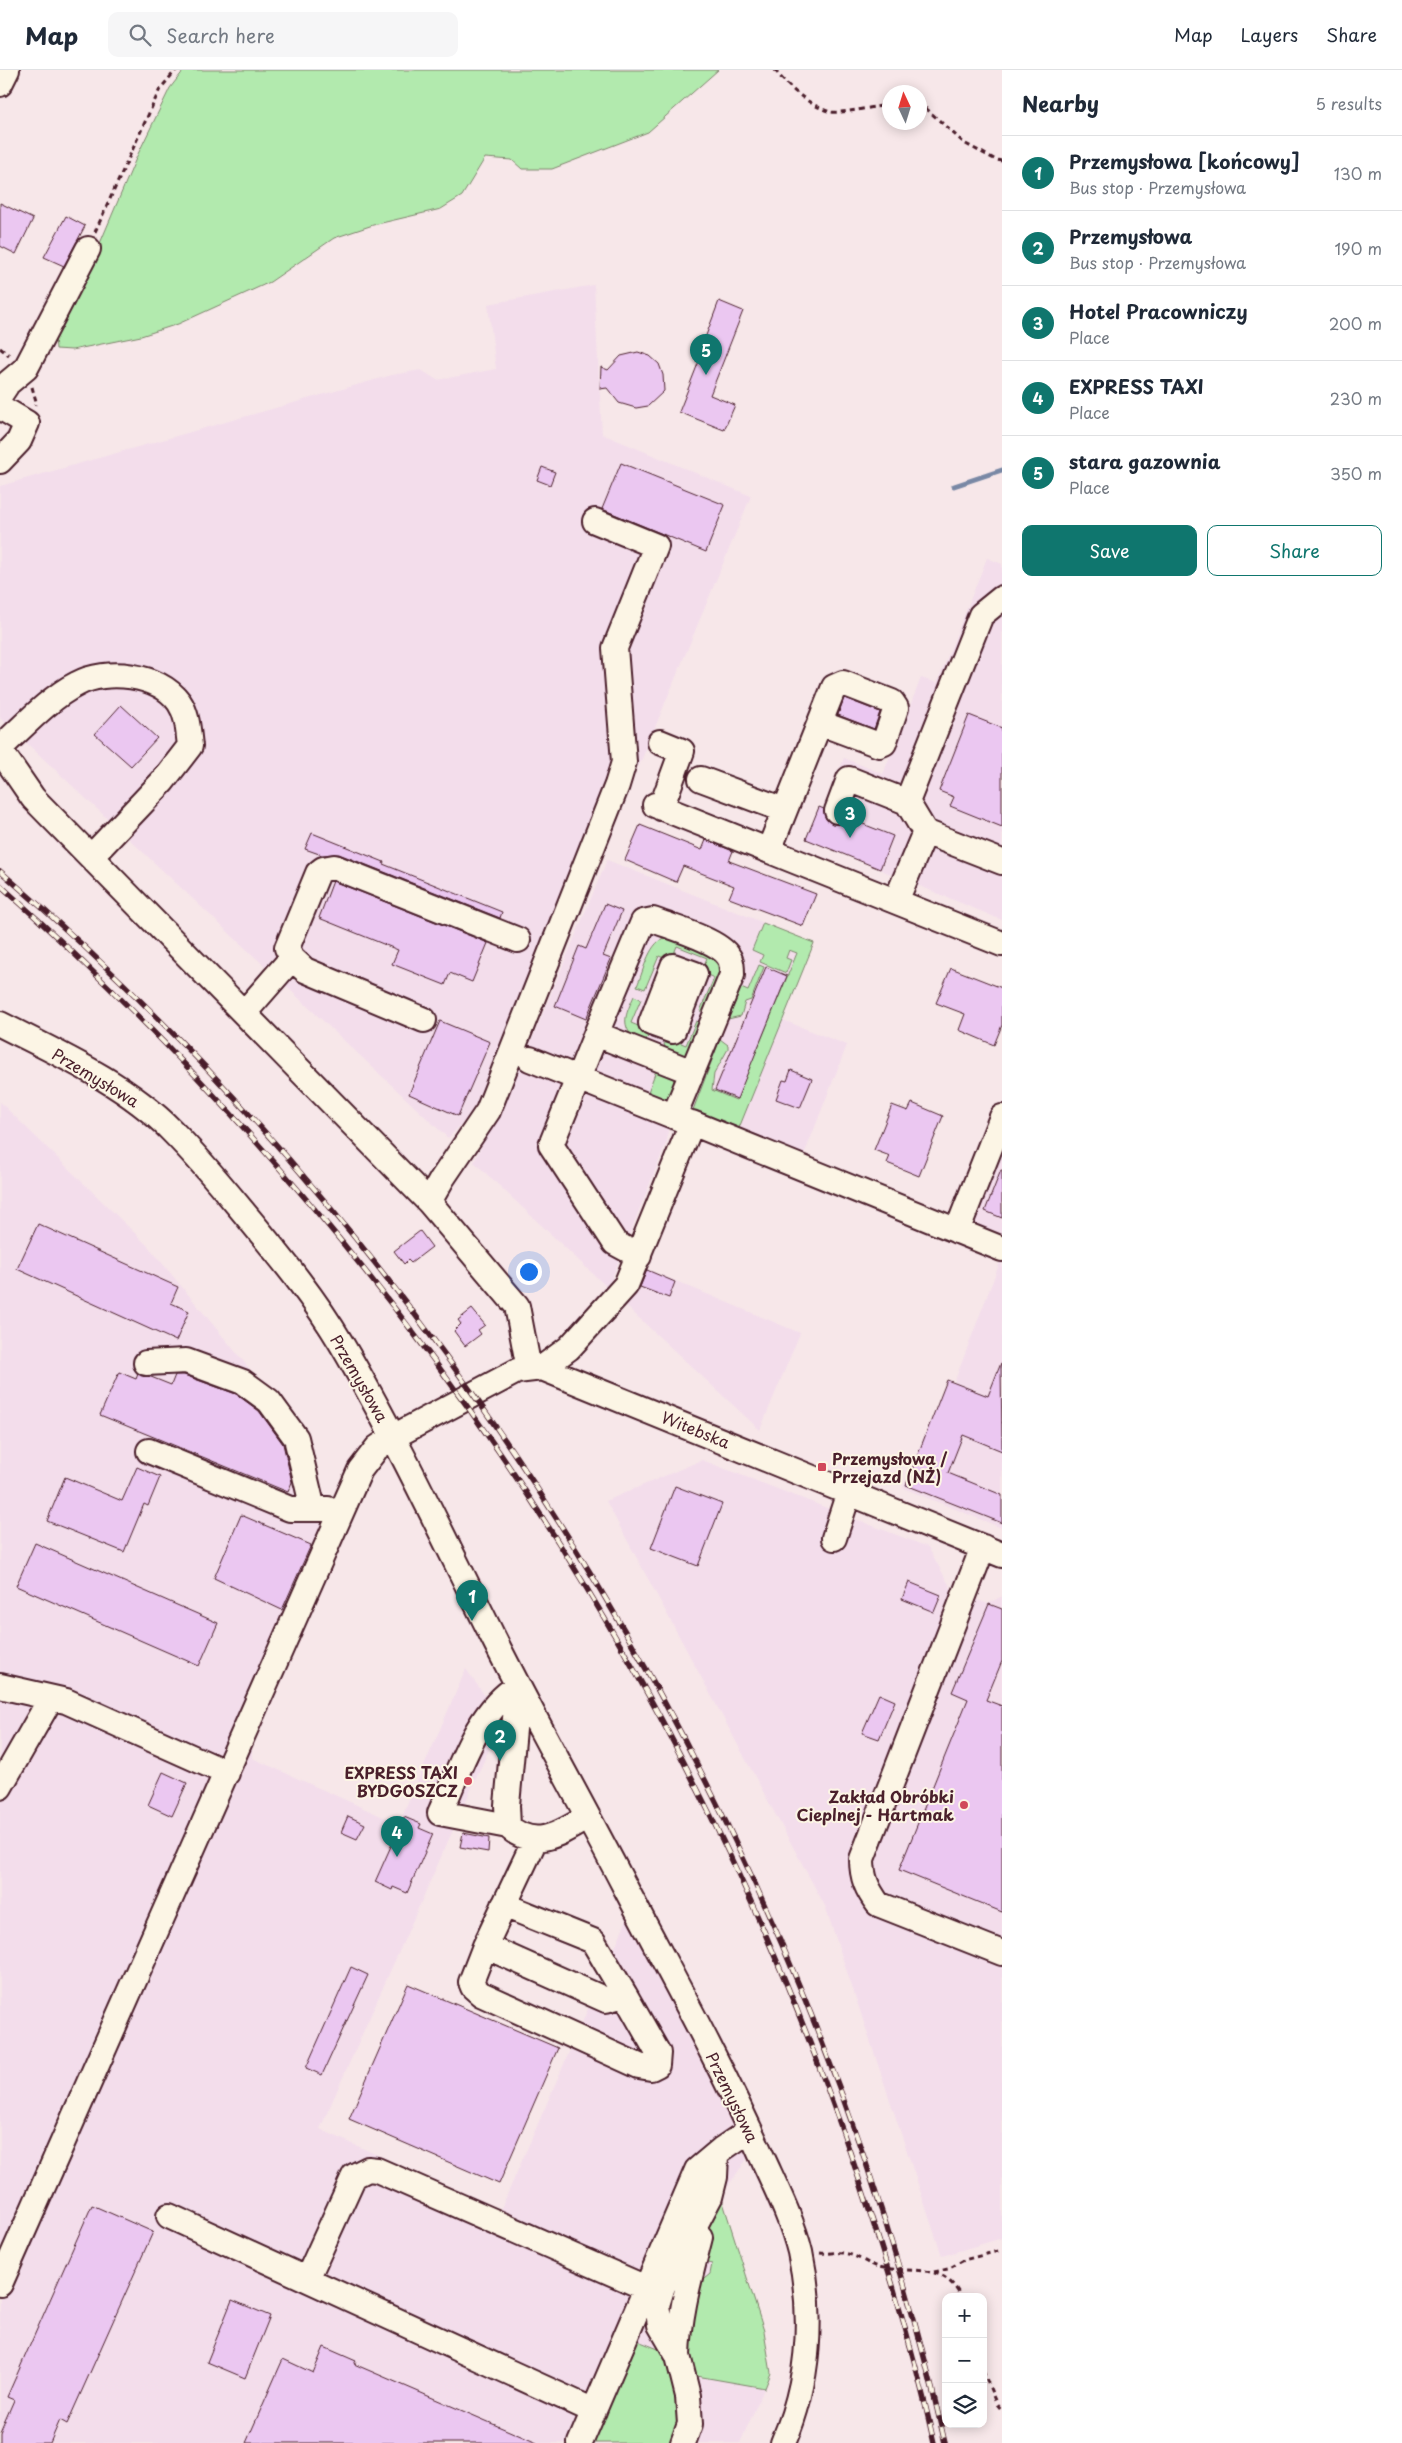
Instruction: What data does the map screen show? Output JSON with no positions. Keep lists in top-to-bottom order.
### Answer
{
  "streets": {
    "street": ["Przemysłowa", "Witebska"]
  },
  "places": {
    "transit": ["Przemysłowa / Przejazd (NŻ)"],
    "other": ["EXPRESS TAXI BYDGOSZCZ", "Zakład Obróbki Cieplnej - Hartmak"]
  },
  "north": "top",
  "page": {
    "header": "Map",
    "search": "Search here",
    "nav": ["Map", "Layers", "Share"],
    "heading": ["Nearby", "5 results"],
    "list": [
      {
        "mark": "1",
        "name": "Przemysłowa [końcowy]",
        "note": "Bus stop · Przemysłowa",
        "value": "130 m"
      },
      {
        "mark": "2",
        "name": "Przemysłowa",
        "note": "Bus stop · Przemysłowa",
        "value": "190 m"
      },
      {
        "mark": "3",
        "name": "Hotel Pracowniczy",
        "note": "Place",
        "value": "200 m"
      },
      {
        "mark": "4",
        "name": "EXPRESS TAXI",
        "note": "Place",
        "value": "230 m"
      },
      {
        "mark": "5",
        "name": "stara gazownia",
        "note": "Place",
        "value": "350 m"
      }
    ],
    "pins": [
      "5",
      "3",
      "1",
      "2",
      "4"
    ],
    "buttons": ["Save", "Share"],
    "map_buttons": ["+", "−"]
  }
}
